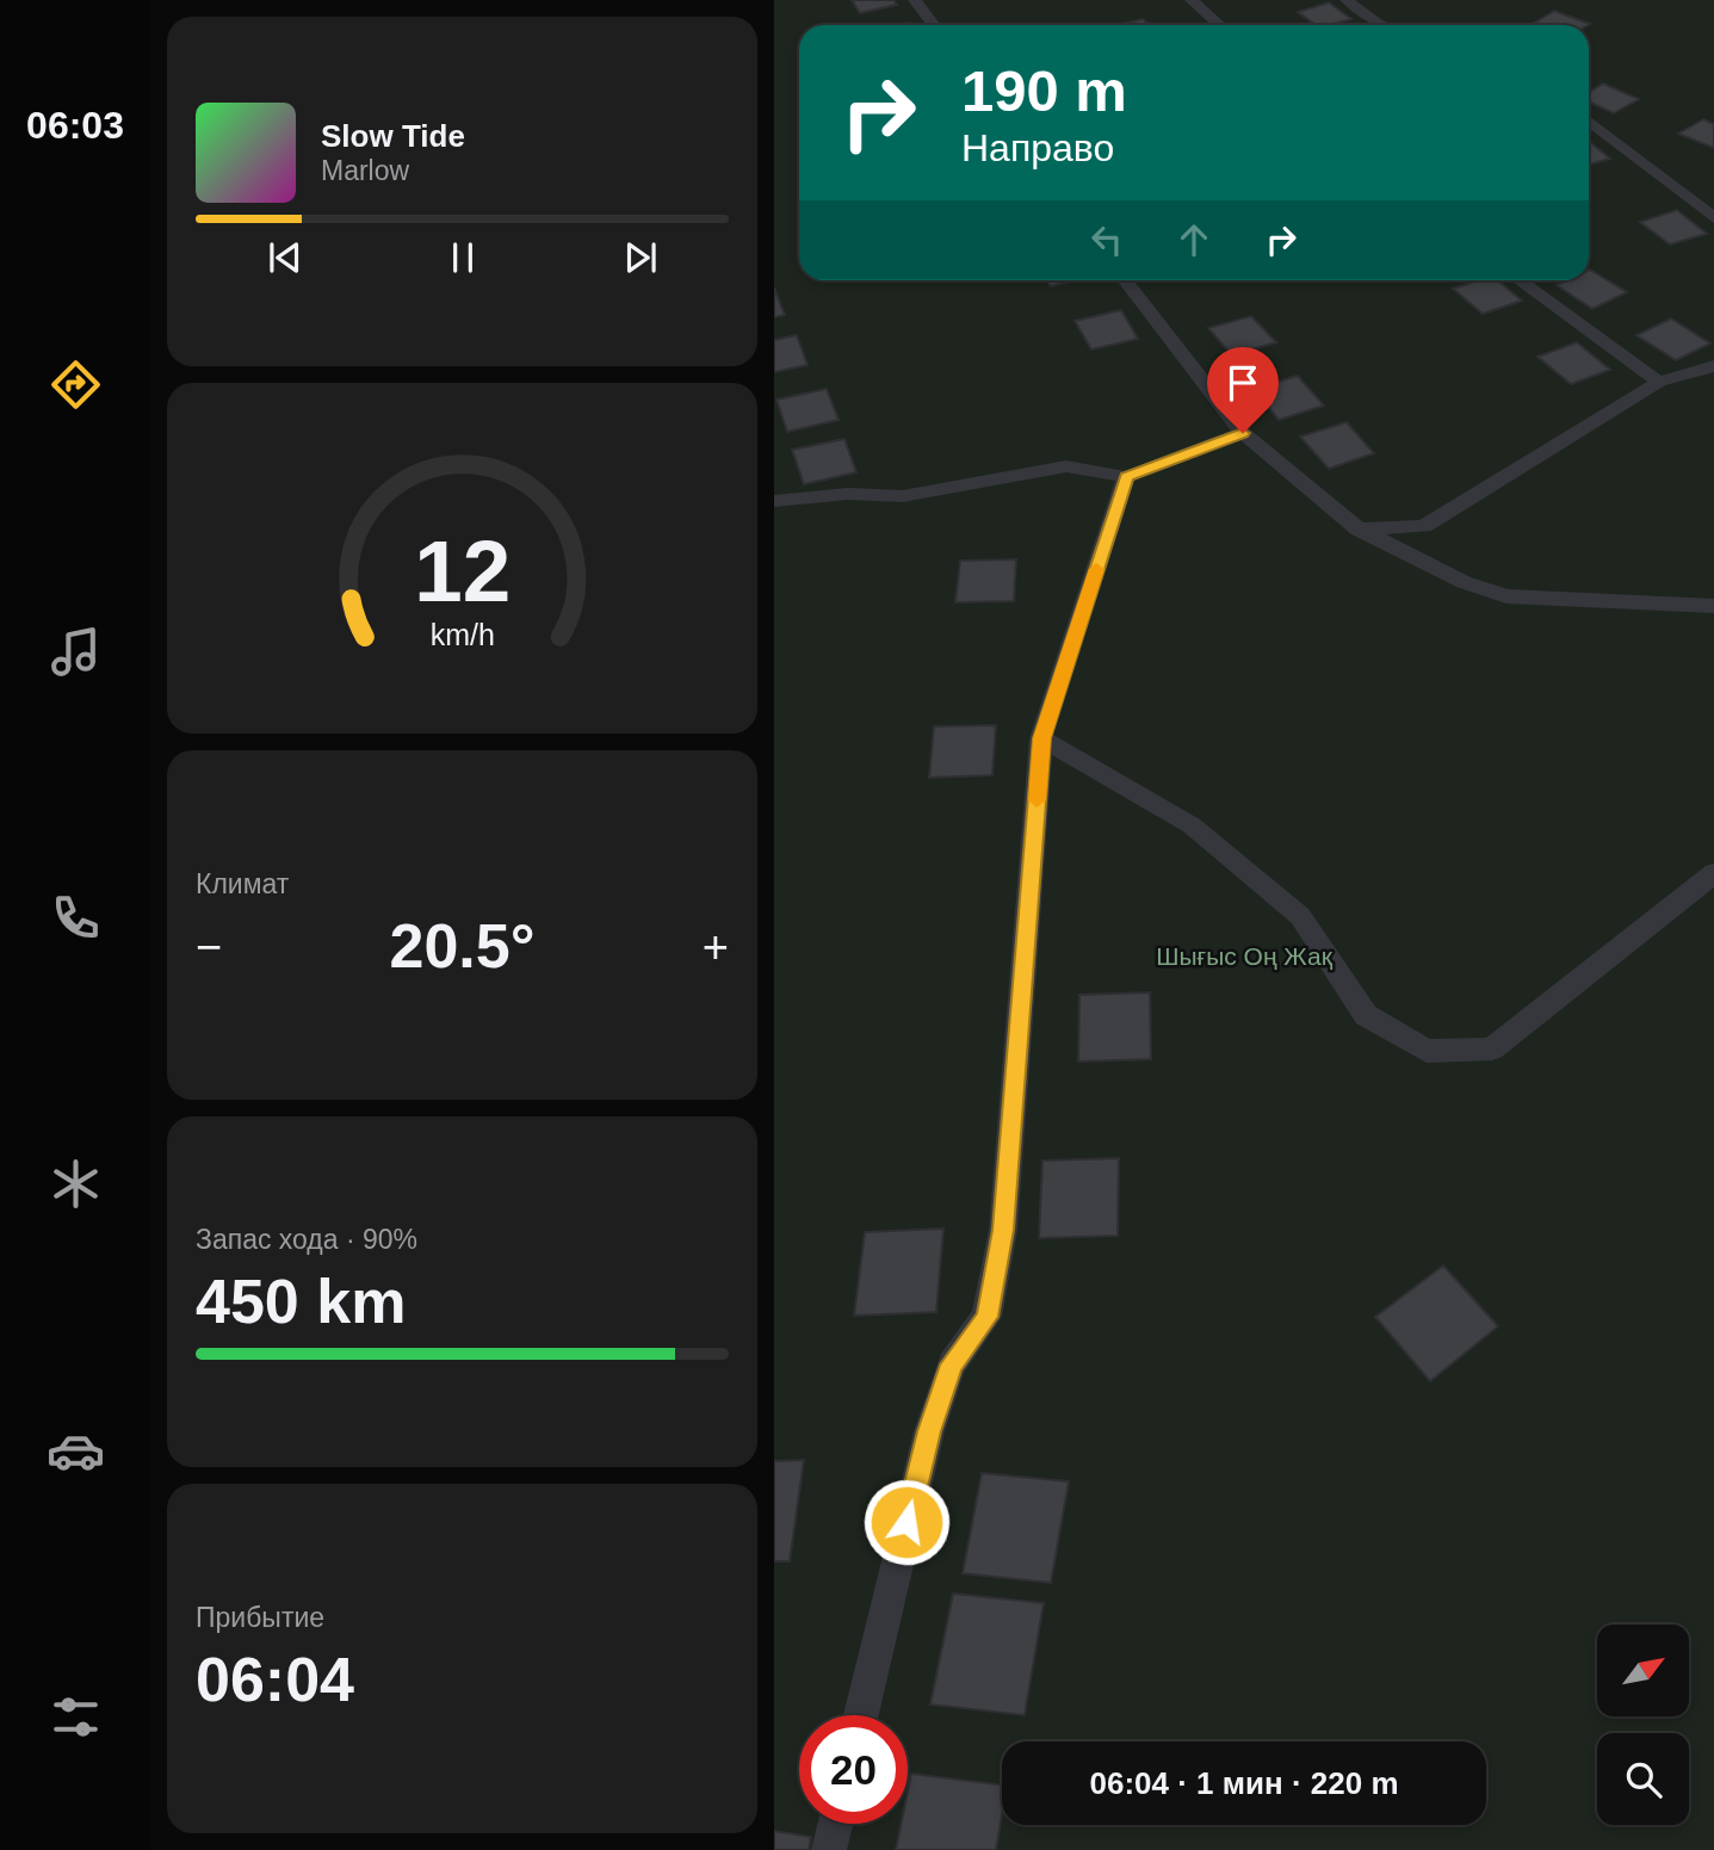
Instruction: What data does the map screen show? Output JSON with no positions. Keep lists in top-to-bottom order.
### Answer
{
  "parks": ["Шығыс Оң Жақ"],
  "north": "top right",
  "page": {
    "tabs": "06:03",
    "turn": ["190 m", "Направо"],
    "song": ["Slow Tide", "Marlow"],
    "tile": [
      "Климат",
      ["Запас хода · 90%", "450 km"],
      ["Прибытие", "06:04"]
    ],
    "heat": ["−", "20.5°", "+"],
    "limit": "20",
    "trip": "06:04 · 1 мин · 220 m",
    "gauge": ["12", "km/h"]
  }
}
